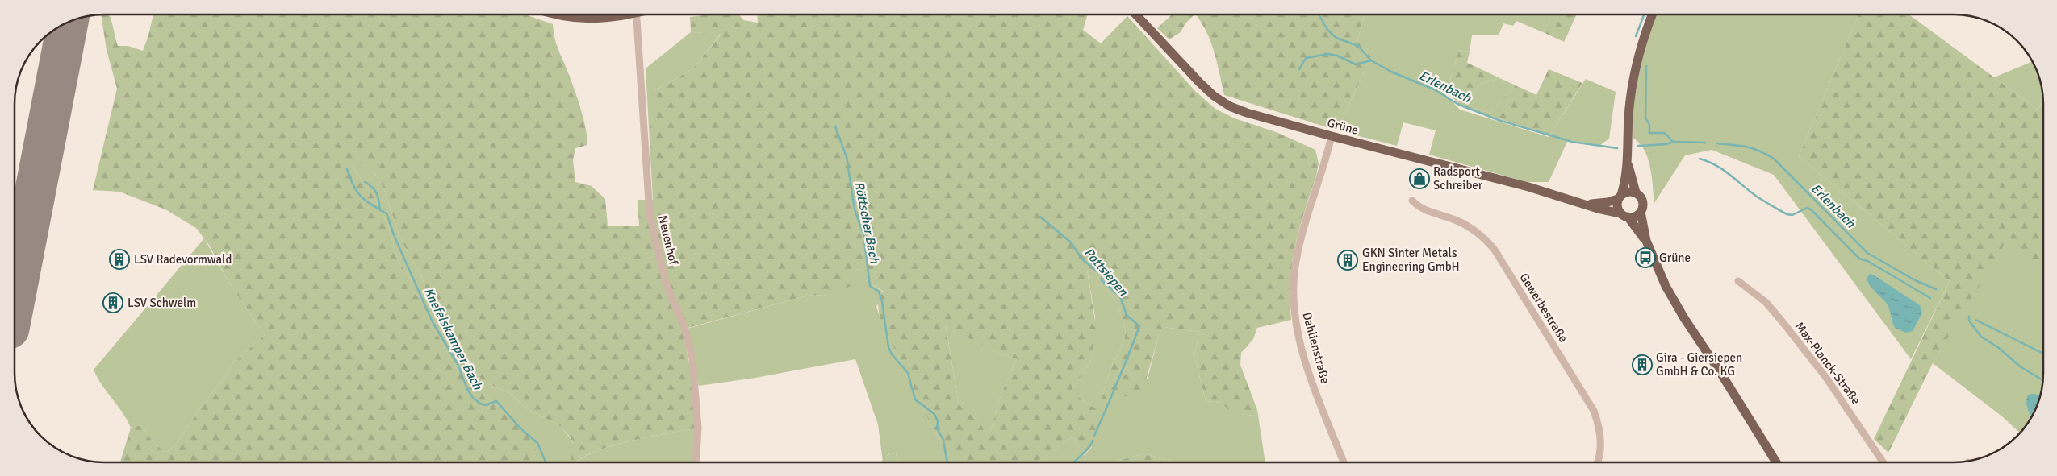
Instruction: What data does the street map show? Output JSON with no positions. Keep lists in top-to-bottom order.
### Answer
{
  "streets": {
    "main road": ["Grüne"],
    "street": [
      "Neuenhof",
      "Gewerbestraße",
      "Dahlienstraße",
      "Max-Planck-Straße"
    ]
  },
  "crossings": [
    ["Grüne", "Dahlienstraße"]
  ],
  "water": [
    "Erlenbach",
    "Röttscher Bach",
    "Pottsiepen",
    "Knefelskamper Bach"
  ],
  "places": {
    "shop": ["Radsport Schreiber"],
    "bus stop": ["Grüne"],
    "building": [
      "LSV Radevormwald",
      "GKN Sinter Metals Engineering GmbH",
      "LSV Schwelm",
      "Gira - Giersiepen GmbH & Co. KG"
    ]
  }
}
